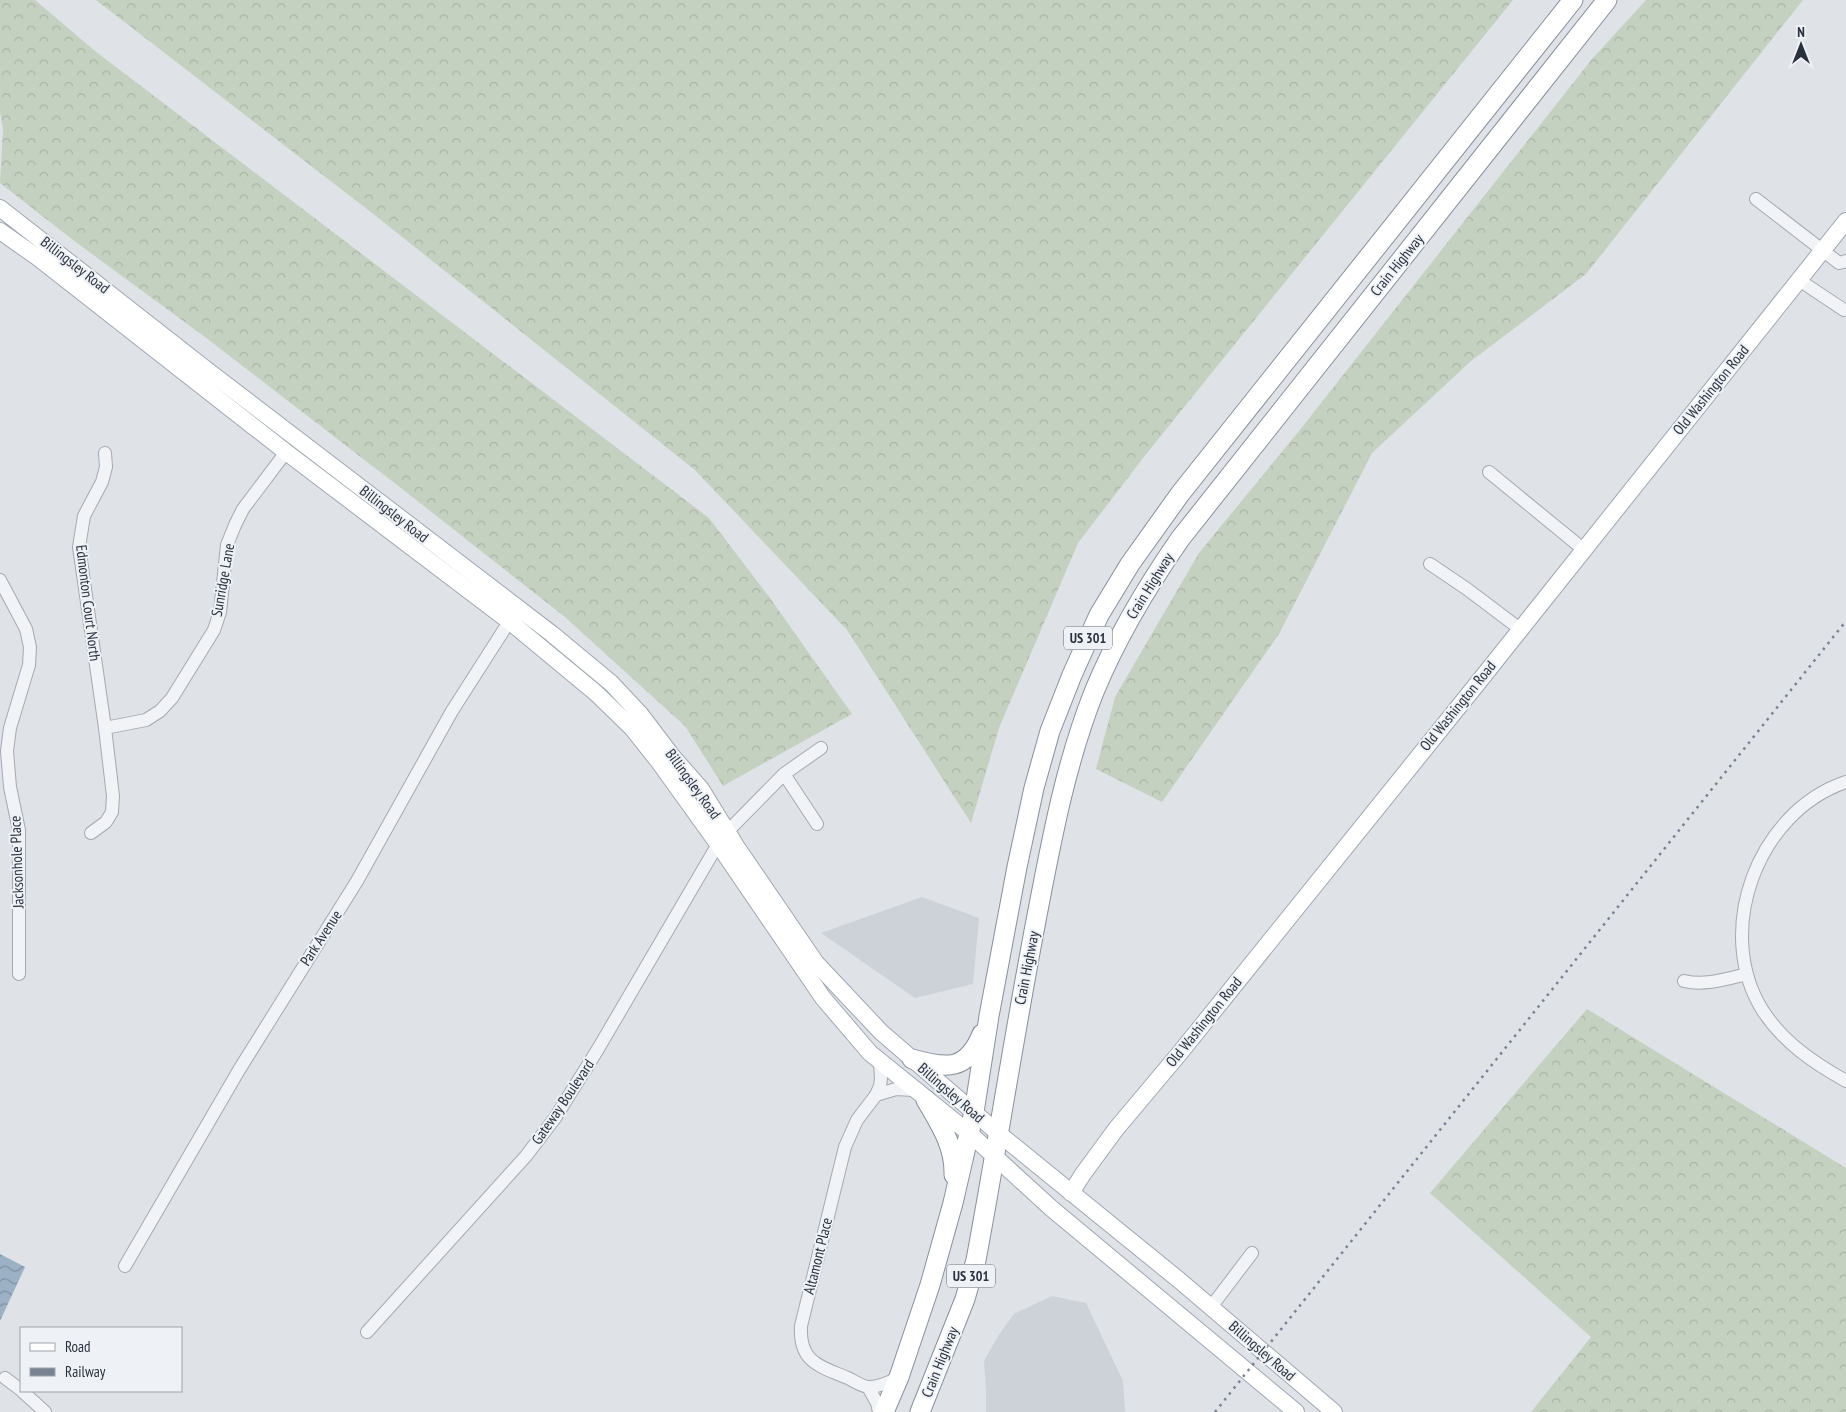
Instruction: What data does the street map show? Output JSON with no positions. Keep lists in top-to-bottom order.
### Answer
{
  "streets": {
    "highway": ["Crain Highway", "US 301"],
    "main road": ["Billingsley Road", "Old Washington Road"],
    "street": [
      "Sunridge Lane",
      "Edmonton Court North",
      "Jacksonhole Place",
      "Park Avenue",
      "Gateway Boulevard",
      "Altamont Place"
    ]
  },
  "crossings": [
    ["Billingsley Road", "Crain Highway"],
    ["Billingsley Road", "Old Washington Road"],
    ["Billingsley Road", "Sunridge Lane"],
    ["Billingsley Road", "Park Avenue"],
    ["Billingsley Road", "Gateway Boulevard"],
    ["Billingsley Road", "Altamont Place"],
    ["Sunridge Lane", "Edmonton Court North"]
  ],
  "legend": ["Road", "Railway"],
  "north": "top"
}
